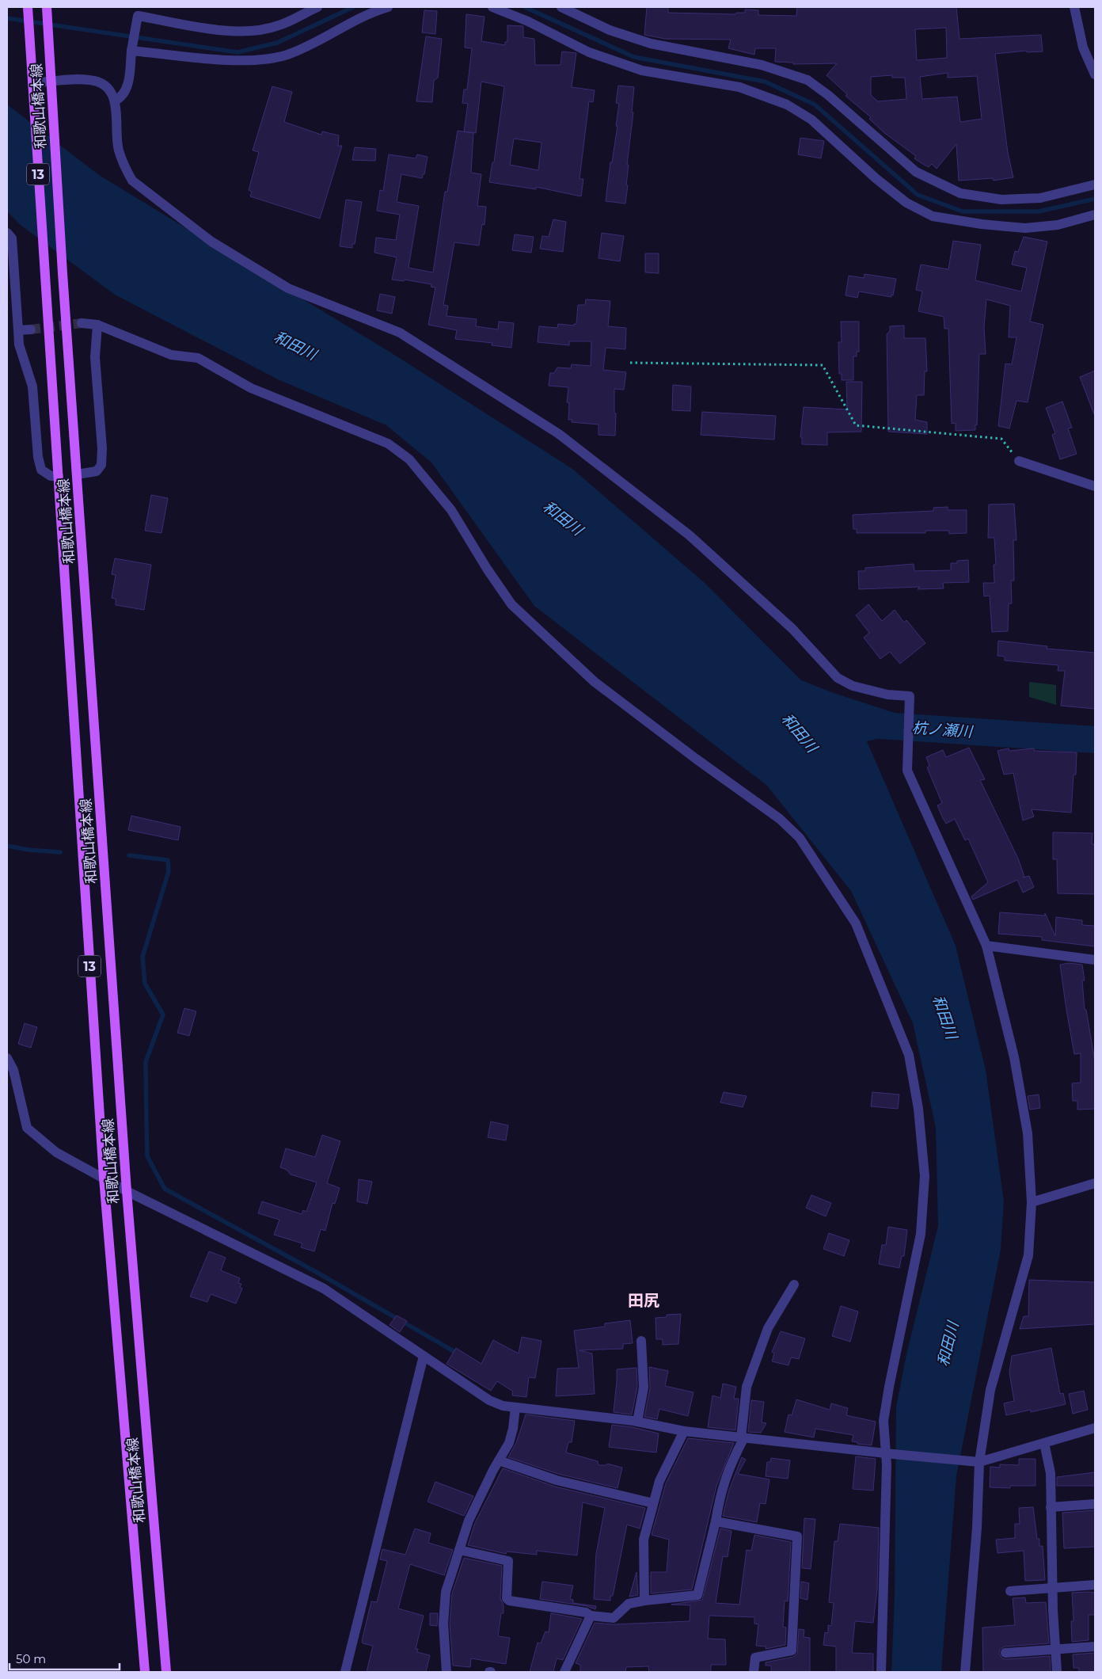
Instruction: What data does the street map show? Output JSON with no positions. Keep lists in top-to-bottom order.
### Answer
{
  "streets": {
    "main road": ["和歌山橋本線", "13"]
  },
  "districts": ["田尻"],
  "water": ["和田川", "杭ノ瀬川"],
  "scale_bar": "50 m"
}
